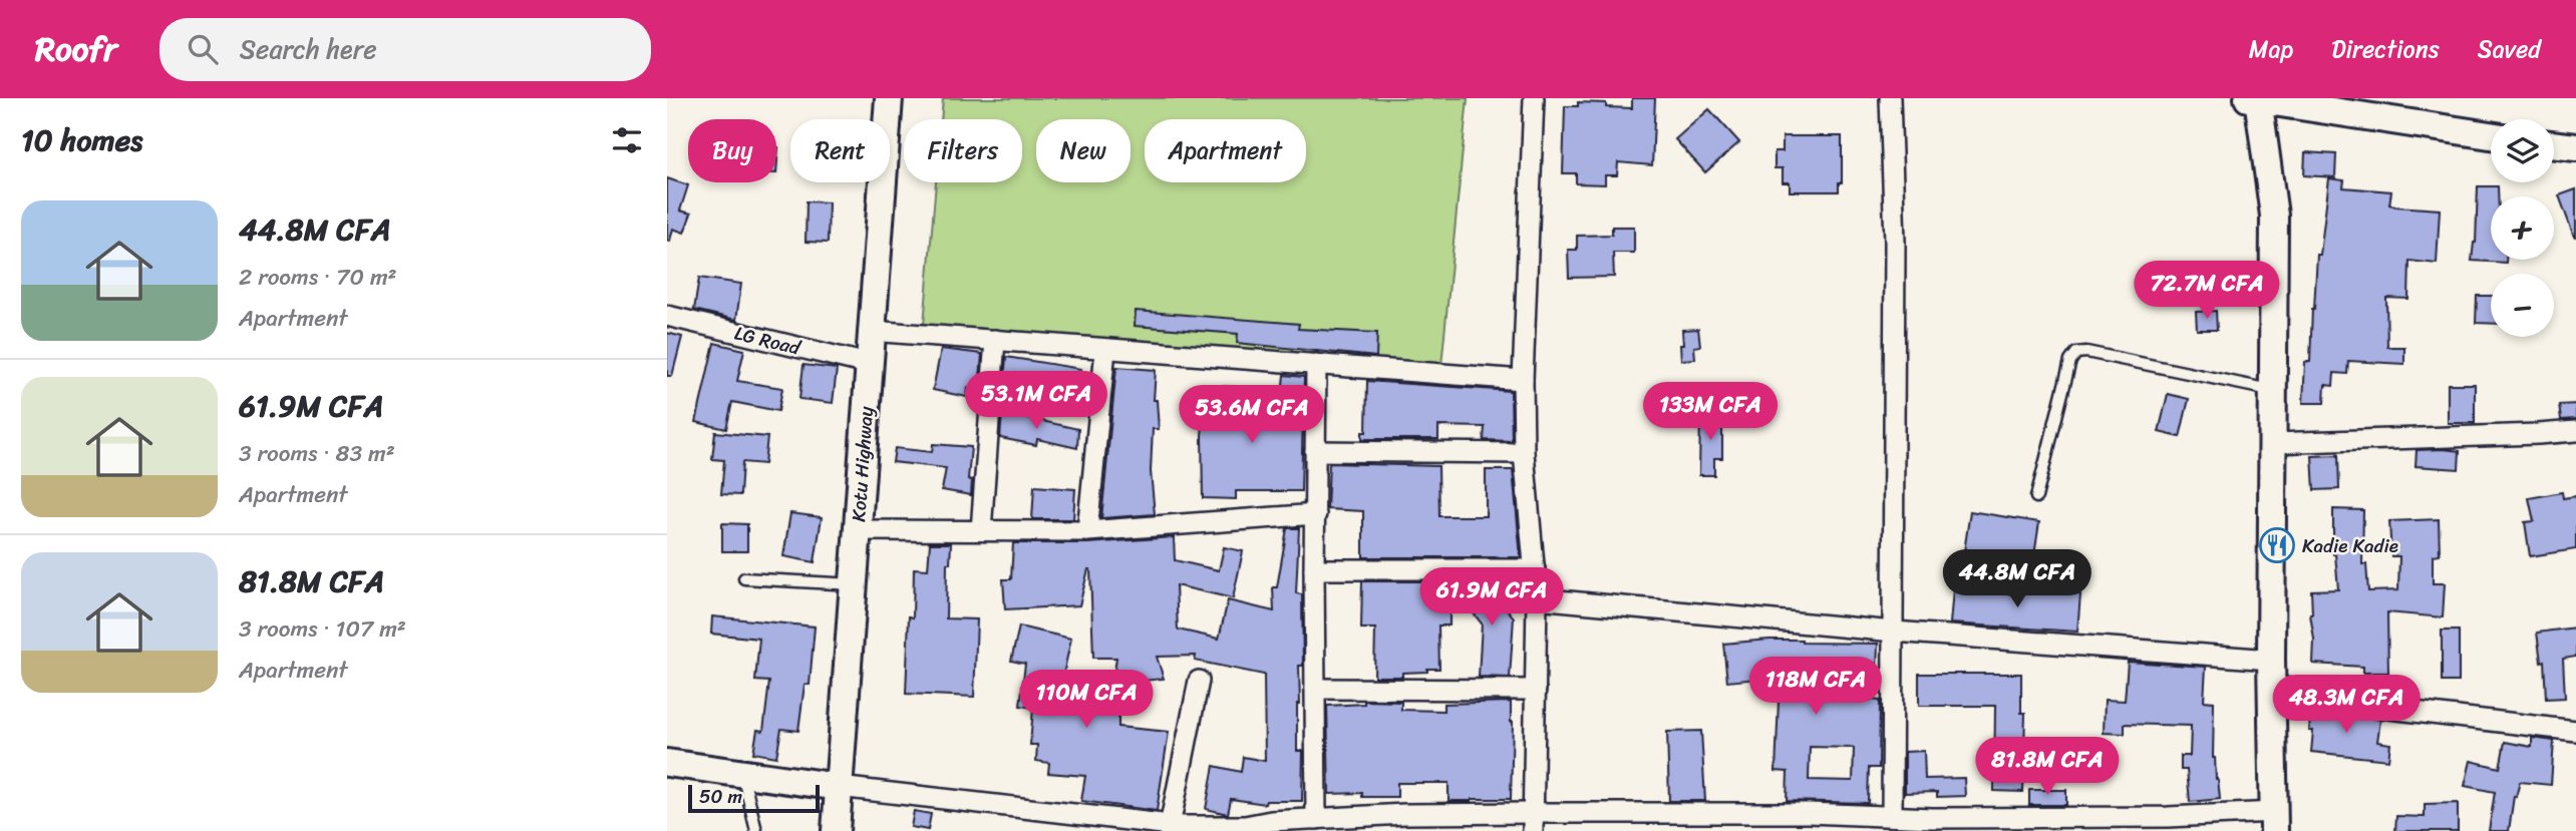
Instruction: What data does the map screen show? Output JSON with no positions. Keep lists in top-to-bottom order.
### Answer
{
  "streets": {
    "street": ["LG Road", "Kotu Highway"]
  },
  "crossings": [
    ["LG Road", "Kotu Highway"]
  ],
  "places": {
    "restaurant": ["Kadie Kadie"]
  },
  "scale_bar": "50 m",
  "page": {
    "header": "Roofr",
    "search": "Search here",
    "nav": ["Map", "Directions", "Saved"],
    "heading": "10 homes",
    "map_buttons": ["+", "−"],
    "chip": [
      "Buy",
      "Rent",
      "Filters",
      "New",
      "Apartment"
    ],
    "list": [
      {
        "name": "44.8M CFA",
        "note": "2 rooms · 70 m² · Apartment"
      },
      {
        "name": "61.9M CFA",
        "note": "3 rooms · 83 m² · Apartment"
      },
      {
        "name": "81.8M CFA",
        "note": "3 rooms · 107 m² · Apartment"
      }
    ],
    "price": [
      "72.7M CFA",
      "53.1M CFA",
      "133M CFA",
      "53.6M CFA",
      "44.8M CFA",
      "61.9M CFA",
      "118M CFA",
      "110M CFA",
      "48.3M CFA",
      "81.8M CFA"
    ],
    "scale": "50 m"
  }
}
